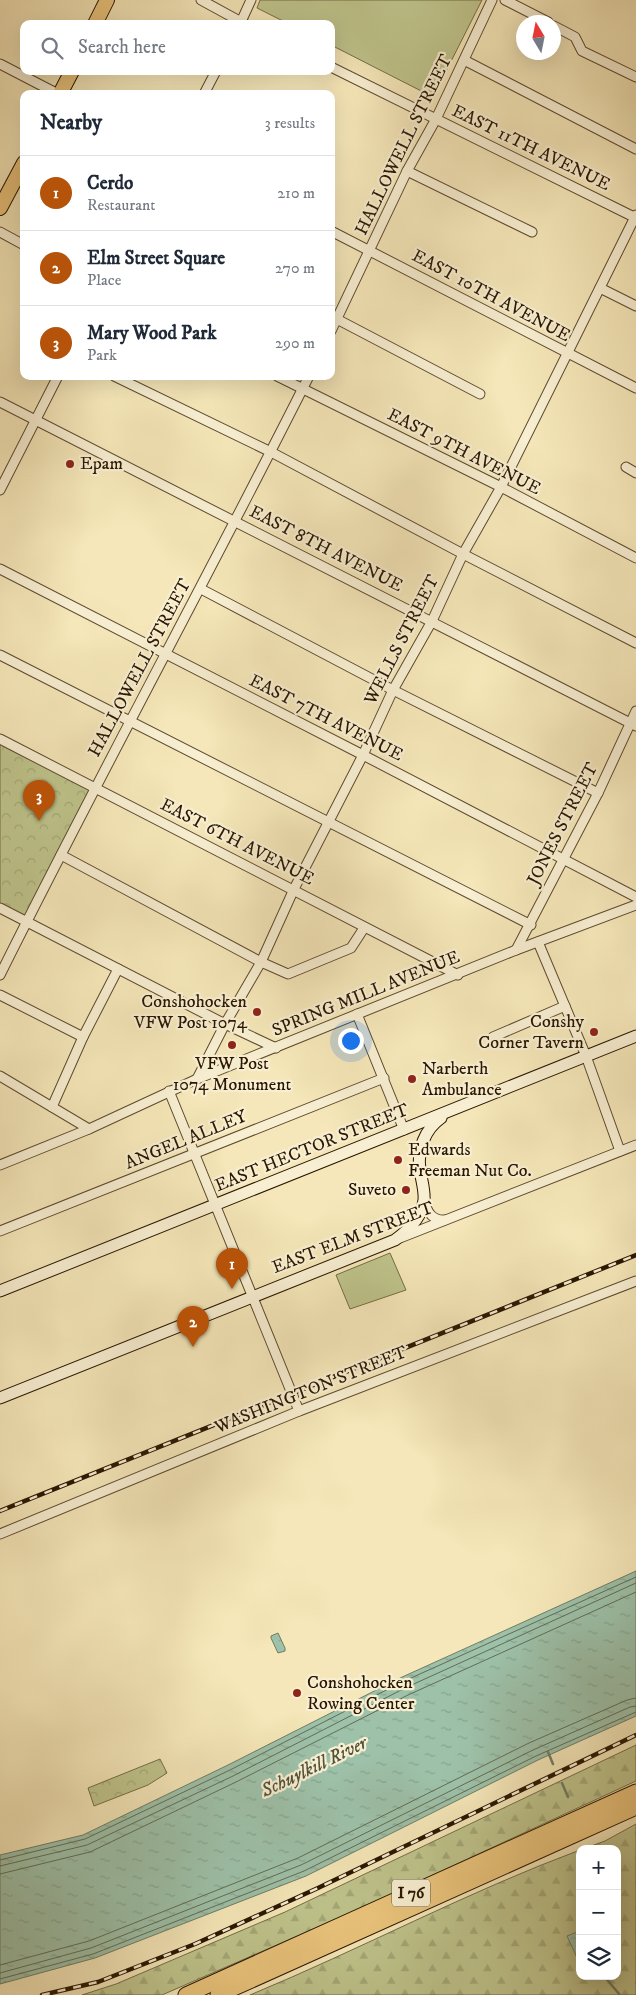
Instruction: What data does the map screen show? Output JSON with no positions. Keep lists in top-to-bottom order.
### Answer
{
  "streets": {
    "highway": ["I 76"],
    "main road": ["EAST HECTOR STREET", "EAST ELM STREET"],
    "street": [
      "HALLOWELL STREET",
      "EAST 11TH AVENUE",
      "EAST 10TH AVENUE",
      "EAST 9TH AVENUE",
      "EAST 8TH AVENUE",
      "WELLS STREET",
      "EAST 7TH AVENUE",
      "JONES STREET",
      "EAST 6TH AVENUE",
      "SPRING MILL AVENUE",
      "ANGEL ALLEY",
      "WASHINGTON STREET"
    ]
  },
  "crossings": [
    ["HALLOWELL STREET", "EAST 11TH AVENUE"],
    ["HALLOWELL STREET", "EAST 10TH AVENUE"],
    ["HALLOWELL STREET", "EAST 9TH AVENUE"],
    ["HALLOWELL STREET", "EAST 8TH AVENUE"],
    ["HALLOWELL STREET", "EAST 7TH AVENUE"],
    ["HALLOWELL STREET", "EAST 6TH AVENUE"],
    ["EAST 11TH AVENUE", "WELLS STREET"],
    ["EAST 10TH AVENUE", "WELLS STREET"],
    ["EAST 9TH AVENUE", "WELLS STREET"],
    ["EAST 8TH AVENUE", "WELLS STREET"],
    ["EAST 8TH AVENUE", "JONES STREET"],
    ["WELLS STREET", "EAST 7TH AVENUE"],
    ["WELLS STREET", "EAST 6TH AVENUE"],
    ["WELLS STREET", "SPRING MILL AVENUE"],
    ["EAST 7TH AVENUE", "JONES STREET"],
    ["JONES STREET", "SPRING MILL AVENUE"],
    ["EAST 6TH AVENUE", "SPRING MILL AVENUE"]
  ],
  "water": ["Schuylkill River"],
  "places": [
    "Epam",
    "Conshohocken VFW Post 1074",
    "Conshy Corner Tavern",
    "VFW Post 1074 Monument",
    "Narberth Ambulance",
    "Edwards Freeman Nut Co.",
    "Suveto",
    "Conshohocken Rowing Center"
  ],
  "north": "top",
  "page": {
    "search": "Search here",
    "heading": ["Nearby", "3 results"],
    "list": [
      {
        "mark": "1",
        "name": "Cerdo",
        "note": "Restaurant",
        "value": "210 m"
      },
      {
        "mark": "2",
        "name": "Elm Street Square",
        "note": "Place",
        "value": "270 m"
      },
      {
        "mark": "3",
        "name": "Mary Wood Park",
        "note": "Park",
        "value": "290 m"
      }
    ],
    "pins": ["3", "1", "2"],
    "map_buttons": ["+", "−"]
  }
}
